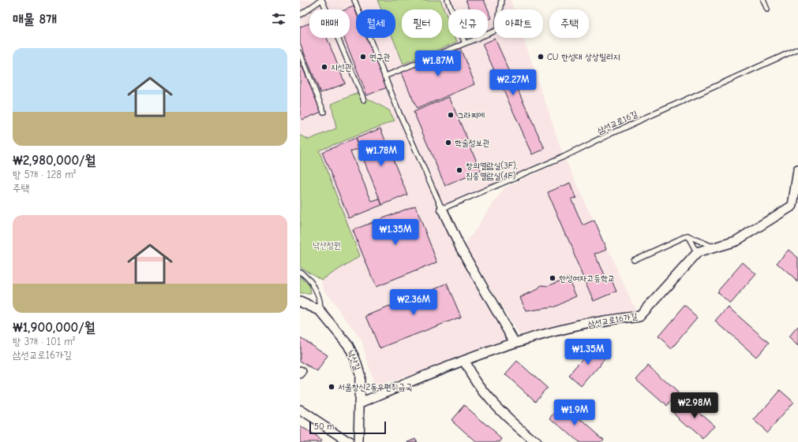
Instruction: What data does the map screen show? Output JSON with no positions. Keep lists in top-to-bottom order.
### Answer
{
  "streets": {
    "street": ["삼선교로16가길", "낙산길"],
    "lane": ["삼선교로16길"]
  },
  "crossings": [
    ["삼선교로16가길", "낙산길"]
  ],
  "parks": ["낙산정원"],
  "places": [
    "연구관",
    "CU 한성대 상상빌리지",
    "지선관",
    "그라찌에",
    "학술정보관",
    "창의열람실(3F), 집중열람실(4F)",
    "한성여자고등학교",
    "서울창신2동우편취급국"
  ],
  "scale_bar": "50 m",
  "page": {
    "heading": "매물 8개",
    "chip": [
      "매매",
      "월세",
      "필터",
      "신규",
      "아파트",
      "주택"
    ],
    "list": [
      {
        "name": "₩2,980,000/월",
        "note": "방 5개 · 128 m² · 주택"
      },
      {
        "name": "₩1,900,000/월",
        "note": "방 3개 · 101 m² · 삼선교로16가길"
      }
    ],
    "price": [
      "₩1.87M",
      "₩2.27M",
      "₩1.78M",
      "₩1.35M",
      "₩2.36M",
      "₩1.35M",
      "₩2.98M",
      "₩1.9M"
    ],
    "scale": "50 m"
  }
}
